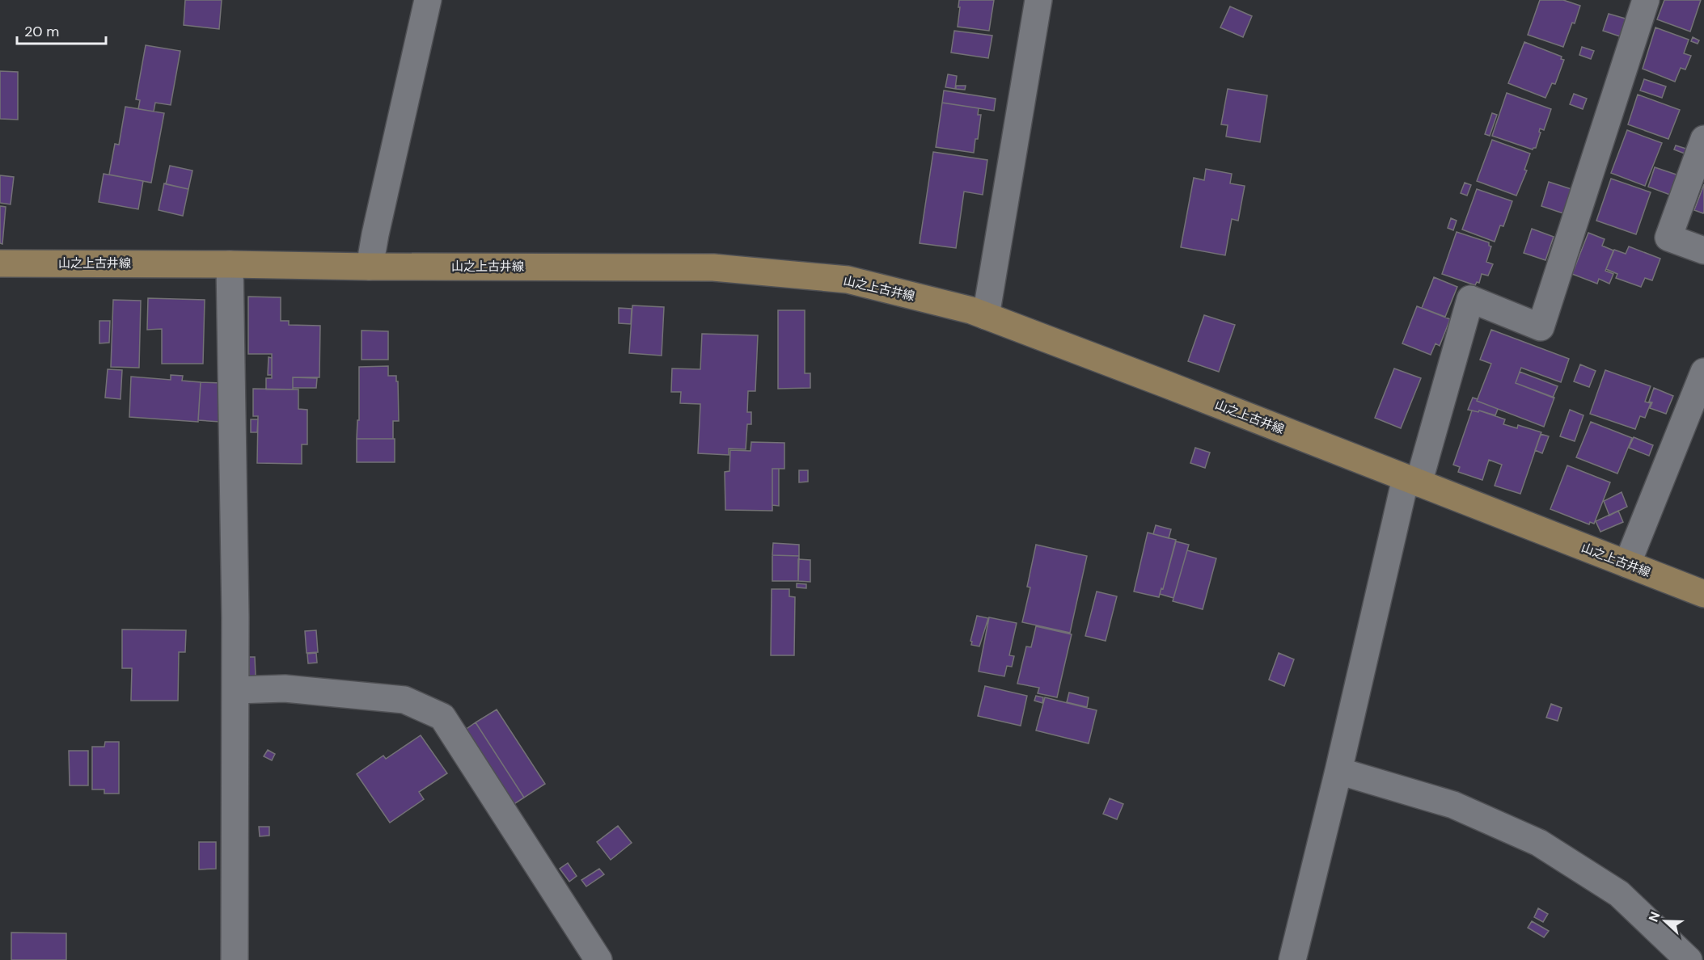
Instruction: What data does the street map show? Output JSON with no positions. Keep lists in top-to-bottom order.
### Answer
{
  "streets": {
    "main road": ["山之上古井線"]
  },
  "scale_bar": "20 m",
  "north": "left"
}
